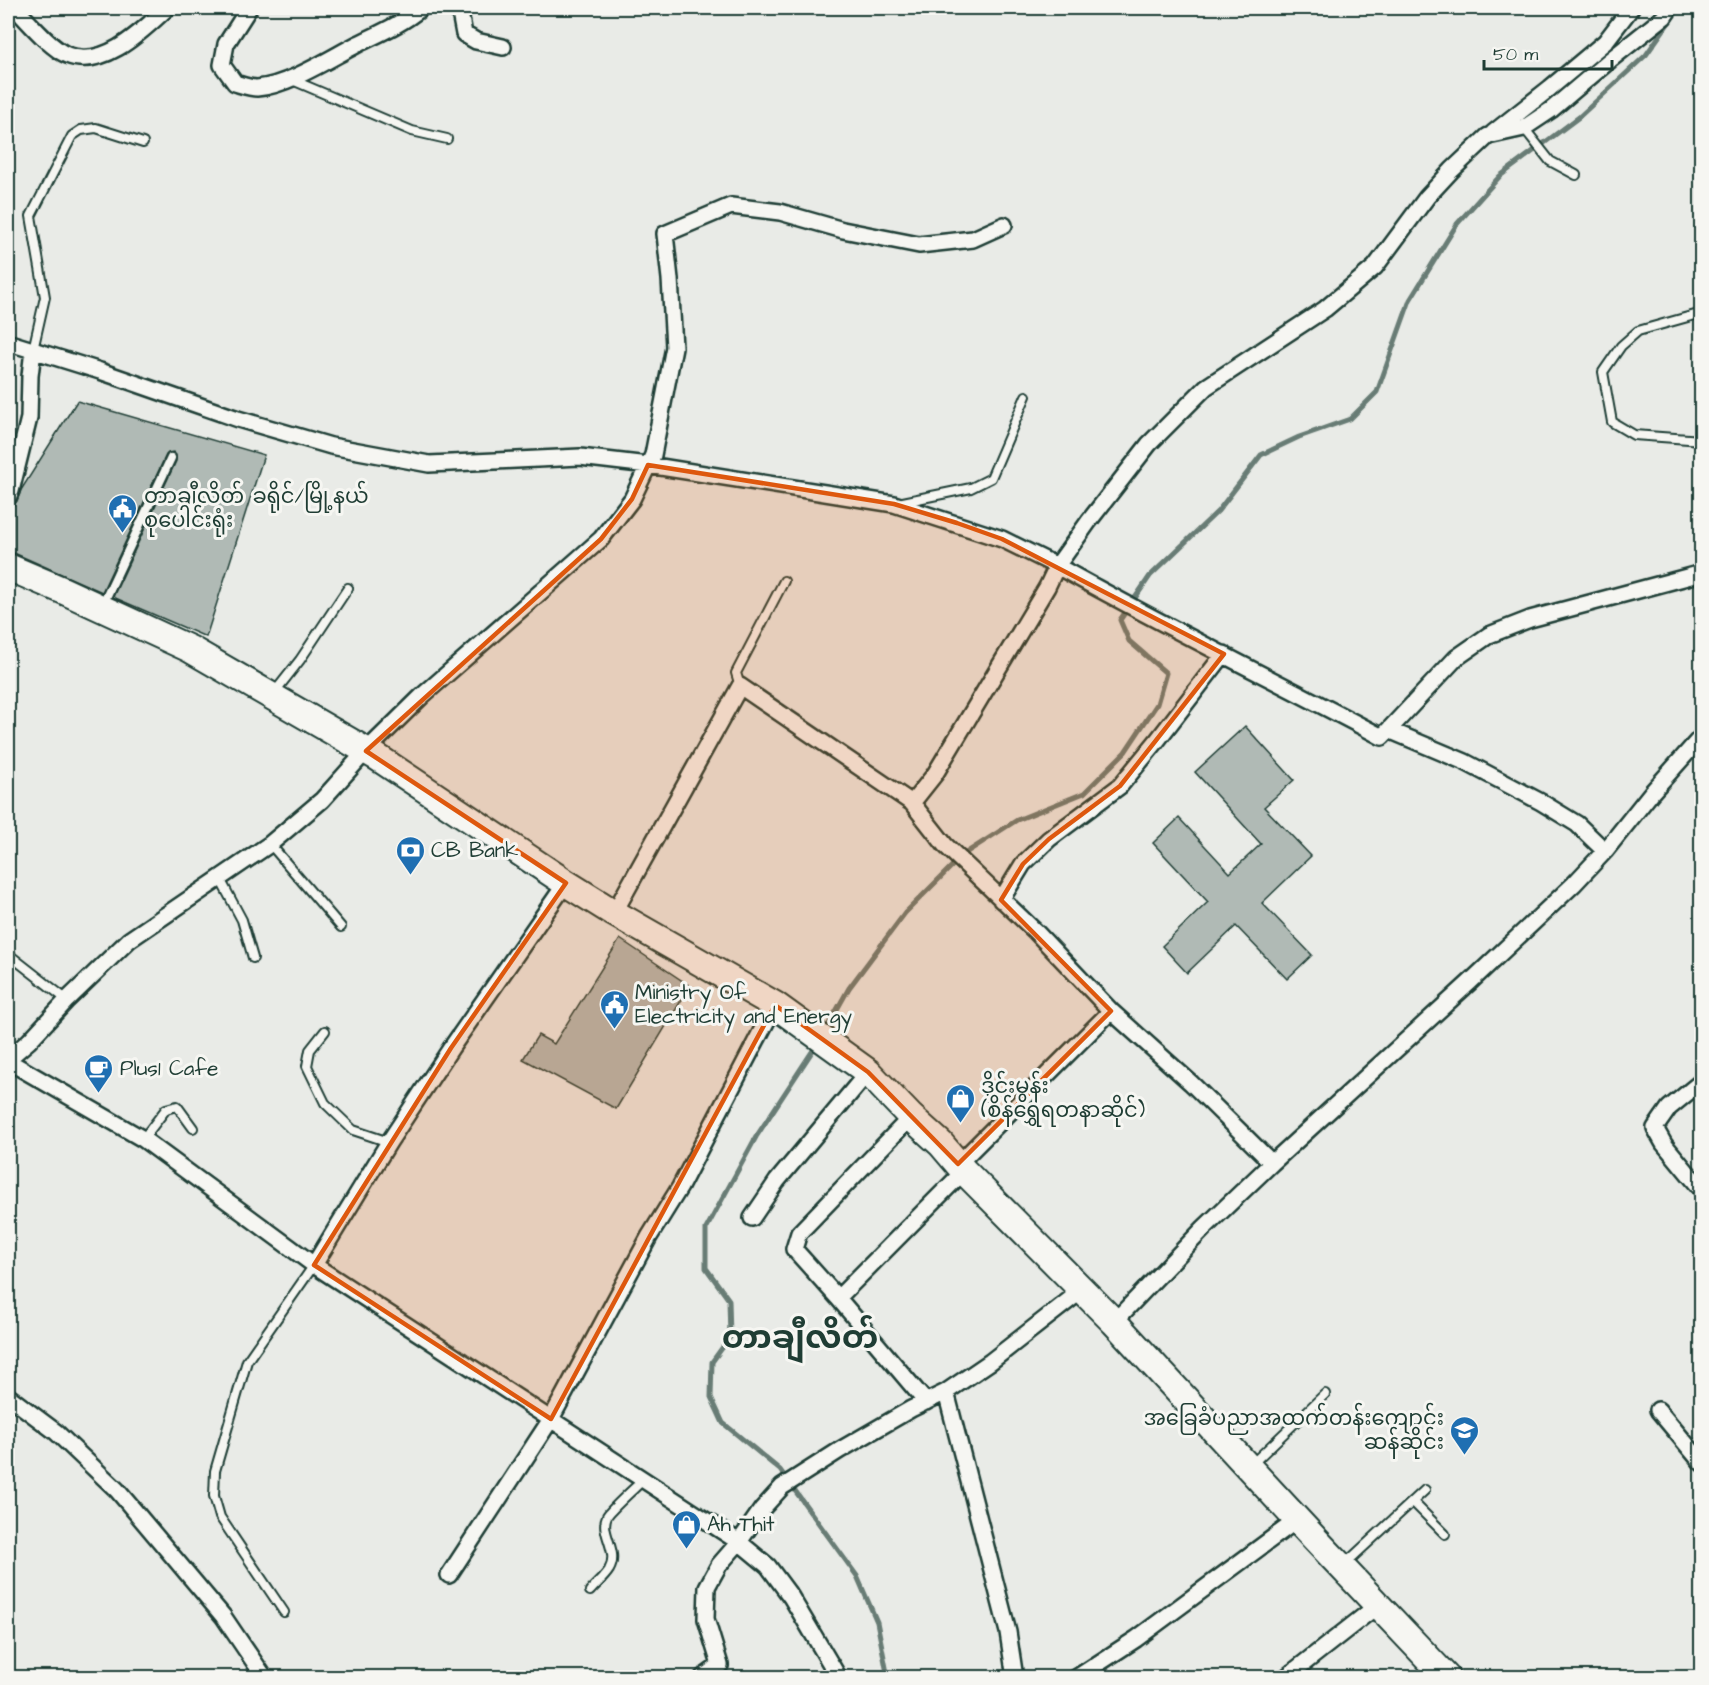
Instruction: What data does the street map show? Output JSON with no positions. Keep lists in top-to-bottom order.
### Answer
{
  "districts": ["တာချီလိတ်"],
  "places": {
    "public building": ["တာချီလိတ် ခရိုင်/မြို့နယ် စုပေါင်းရုံး", "Ministry Of Electricity and Energy"],
    "bank": ["CB Bank"],
    "cafe": ["Plus1 Cafe"],
    "shop": ["ဒိုင်းမွန်း (စိန်ရွှေရတနာဆိုင်)", "Ah Thit"],
    "school or university": ["အခြေခံပညာအထက်တန်းကျောင်း ဆန်ဆိုင်း"]
  },
  "scale_bar": "50 m"
}
